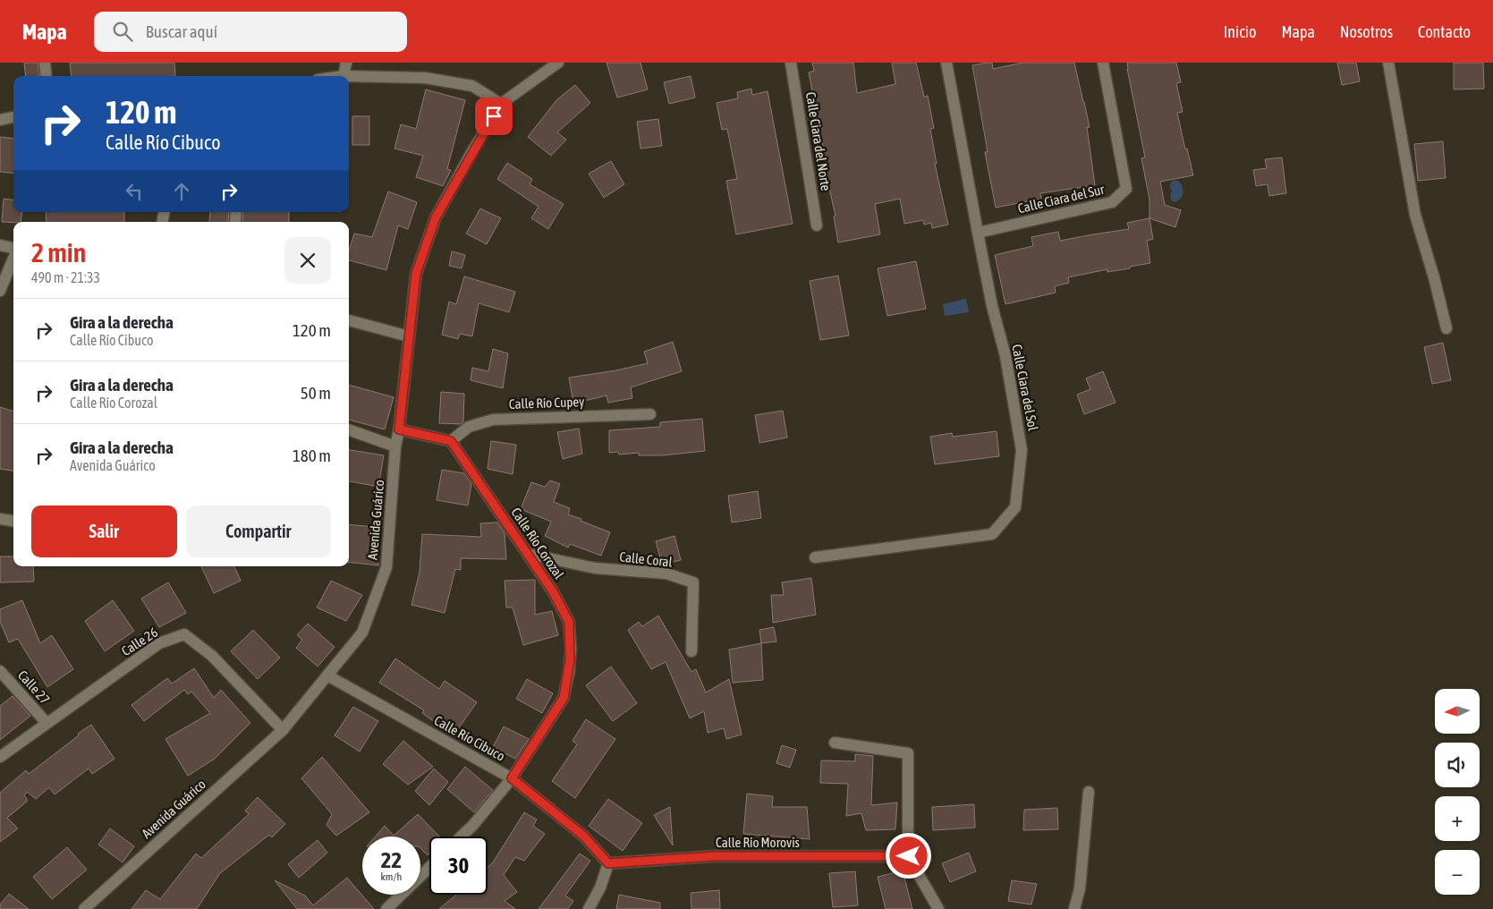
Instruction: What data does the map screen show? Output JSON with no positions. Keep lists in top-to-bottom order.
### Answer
{
  "streets": {
    "street": [
      "Calle Ciara del Norte",
      "Calle Ciara del Sur",
      "Calle Ciara del Sol",
      "Calle Río Cupey",
      "Avenida Guárico",
      "Calle Río Corozal",
      "Calle Coral",
      "Calle 26",
      "Calle 27",
      "Calle Río Cibuco",
      "Calle Río Morovis"
    ]
  },
  "crossings": [
    ["Calle Ciara del Sur", "Calle Ciara del Sol"],
    ["Calle Río Cupey", "Calle Río Corozal"],
    ["Avenida Guárico", "Calle 26"],
    ["Avenida Guárico", "Calle Río Cibuco"],
    ["Calle Río Corozal", "Calle Coral"],
    ["Calle Río Corozal", "Calle Río Cibuco"],
    ["Calle 26", "Calle 27"],
    ["Calle Río Cibuco", "Calle Río Morovis"]
  ],
  "north": "left",
  "page": {
    "header": "Mapa",
    "search": "Buscar aquí",
    "nav": [
      "Inicio",
      "Mapa",
      "Nosotros",
      "Contacto"
    ],
    "turn": ["120 m", "Calle Río Cibuco"],
    "heading": ["2 min", "490 m · 21:33"],
    "list": [
      {
        "name": "Gira a la derecha",
        "note": "Calle Río Cibuco",
        "value": "120 m"
      },
      {
        "name": "Gira a la derecha",
        "note": "Calle Río Corozal",
        "value": "50 m"
      },
      {
        "name": "Gira a la derecha",
        "note": "Avenida Guárico",
        "value": "180 m"
      }
    ],
    "buttons": ["Salir", "Compartir"],
    "map_buttons": ["+", "−"],
    "speed": "22 km/h",
    "limit": "30"
  }
}
